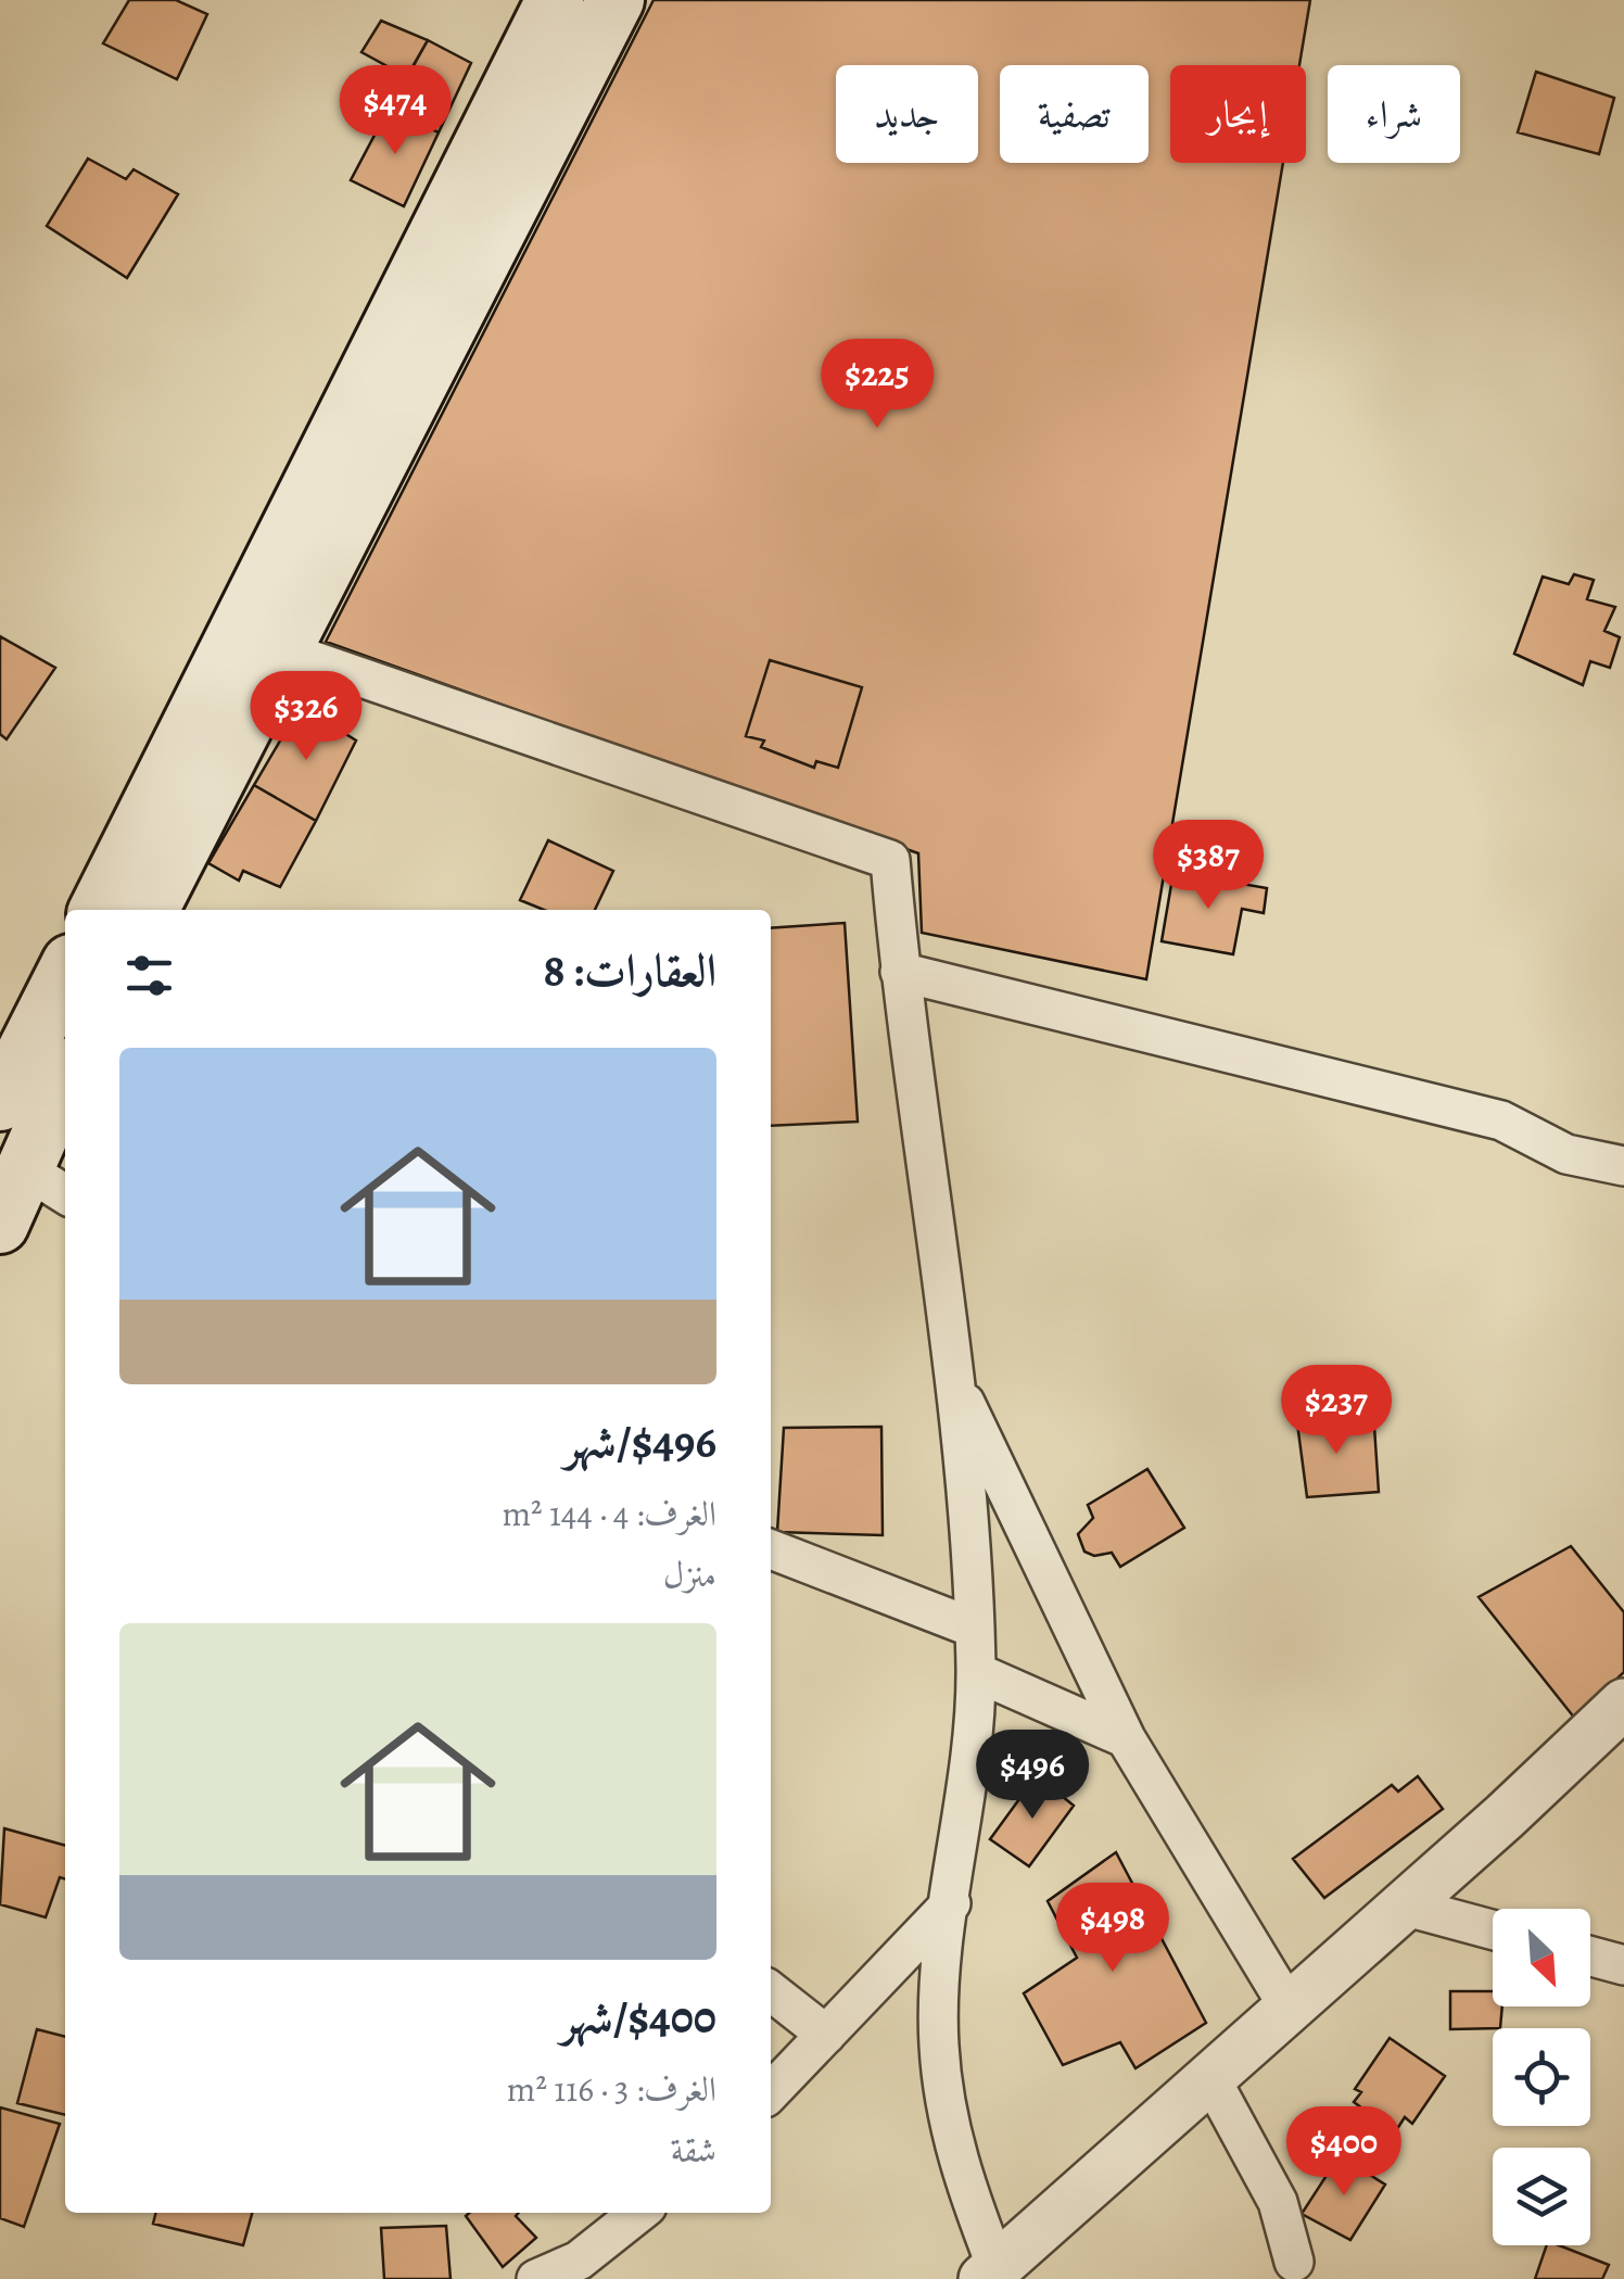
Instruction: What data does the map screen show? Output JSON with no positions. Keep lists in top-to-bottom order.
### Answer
{
  "north": "bottom right",
  "page": {
    "price": [
      "$474",
      "$225",
      "$326",
      "$387",
      "$237",
      "$496",
      "$498",
      "$400"
    ],
    "chip": [
      "شراء",
      "إيجار",
      "تصفية",
      "جديد"
    ],
    "heading": "العقارات: 8",
    "list": [
      {
        "name": "$496/شهر",
        "note": "الغرف: 4 · 144 m² · منزل"
      },
      {
        "name": "$400/شهر",
        "note": "الغرف: 3 · 116 m² · شقة"
      }
    ]
  }
}
